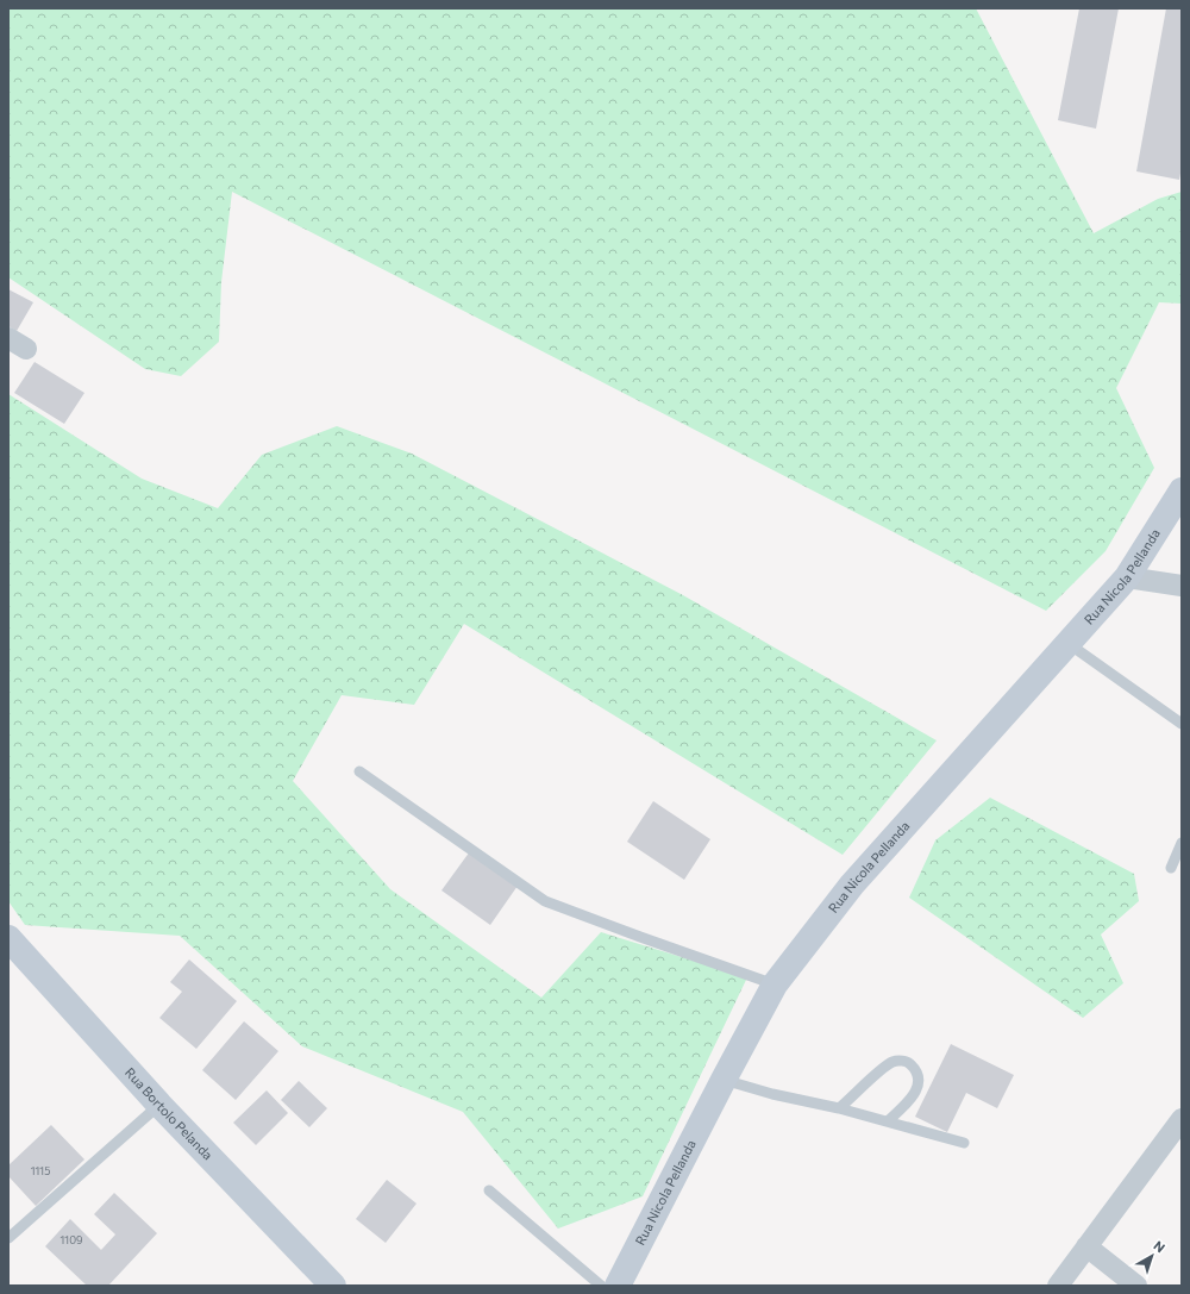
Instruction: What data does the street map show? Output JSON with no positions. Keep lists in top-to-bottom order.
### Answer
{
  "streets": {
    "main road": ["Rua Nicola Pellanda", "Rua Bortolo Pelanda"]
  },
  "house_numbers": ["1115", "1109"],
  "north": "top right"
}
